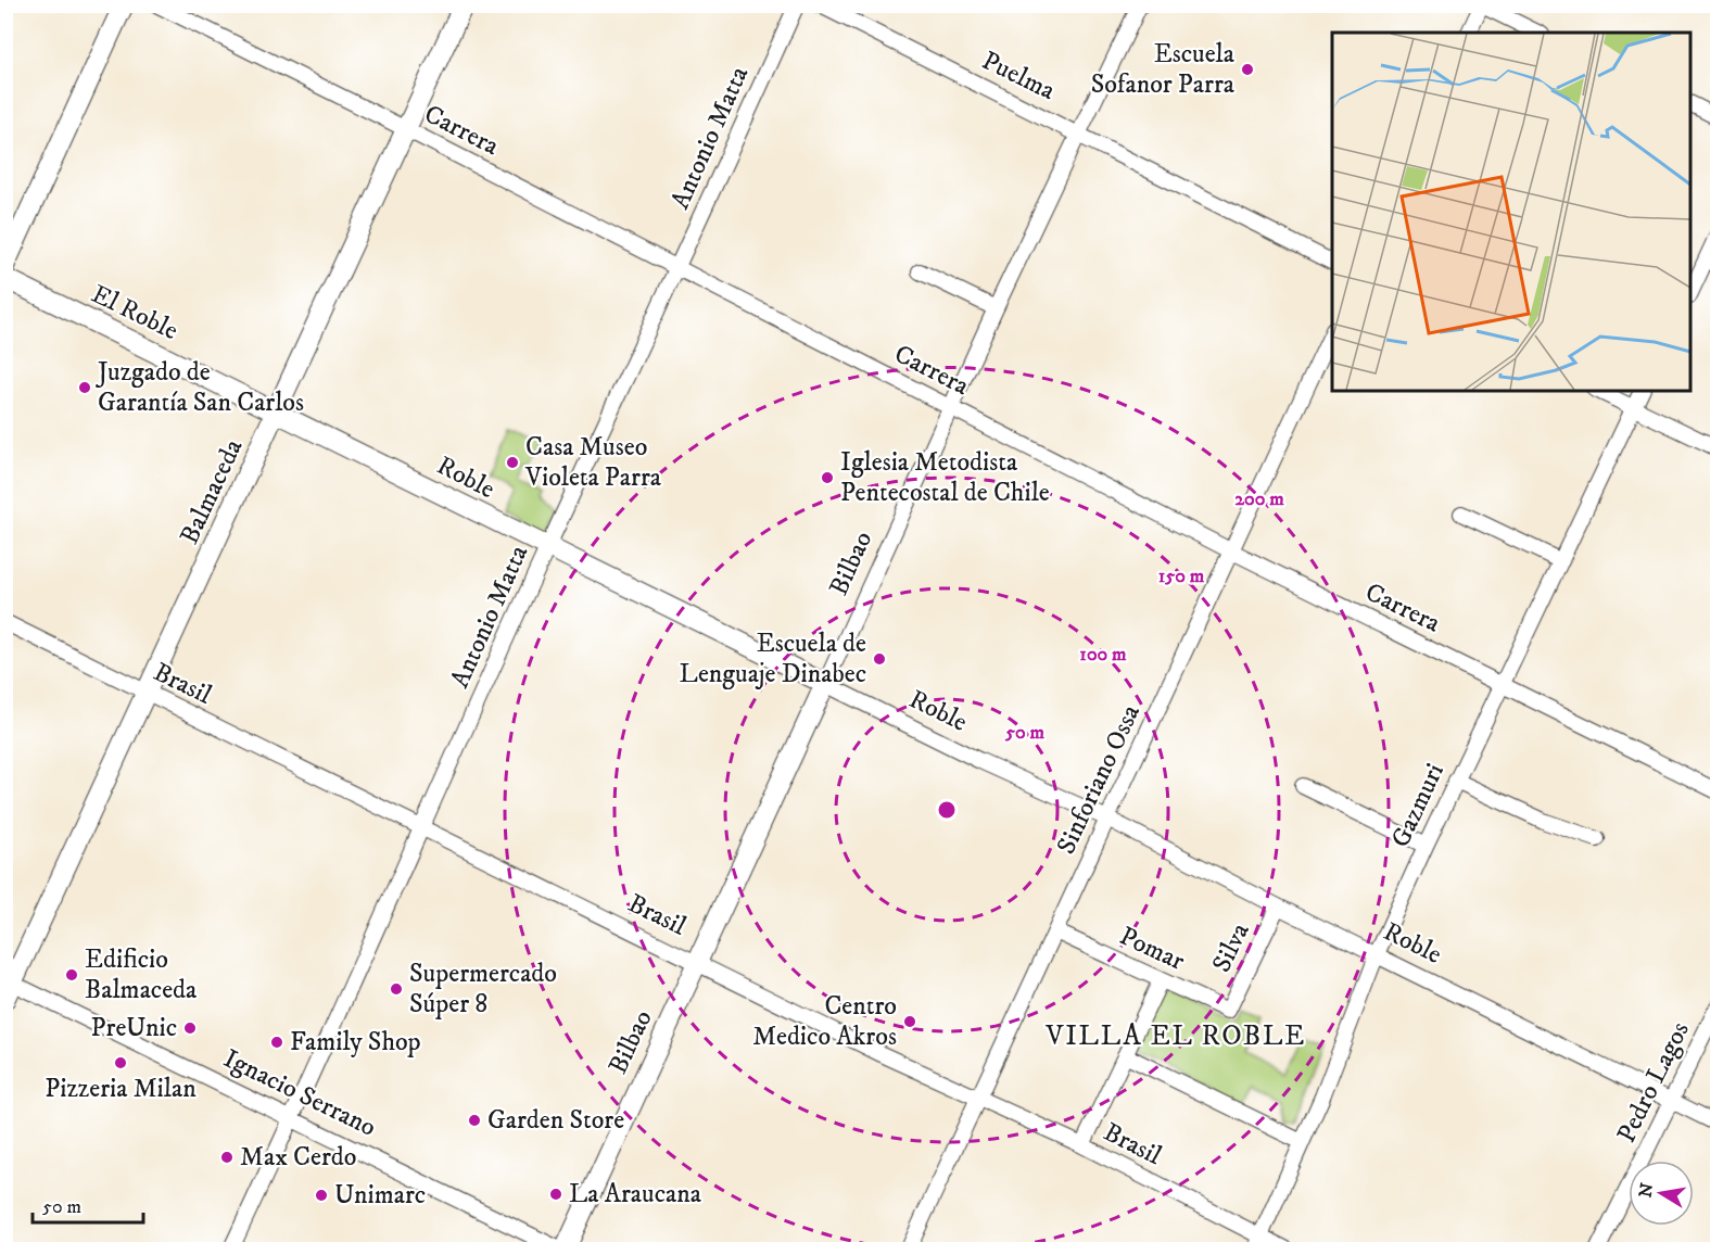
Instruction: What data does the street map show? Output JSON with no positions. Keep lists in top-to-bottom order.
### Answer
{
  "streets": {
    "main road": [
      "El Roble",
      "Roble",
      "Balmaceda",
      "Bilbao"
    ],
    "street": [
      "Puelma",
      "Carrera",
      "Antonio Matta",
      "Brasil",
      "Sinforiano Ossa",
      "Gazmuri",
      "Silva",
      "Pomar",
      "Pedro Lagos",
      "Ignacio Serrano"
    ]
  },
  "crossings": [
    ["Puelma", "Bilbao"],
    ["Carrera", "Antonio Matta"],
    ["Carrera", "Balmaceda"],
    ["Carrera", "Bilbao"],
    ["Carrera", "Sinforiano Ossa"],
    ["Carrera", "Gazmuri"],
    ["Antonio Matta", "Roble"],
    ["Antonio Matta", "Brasil"],
    ["Antonio Matta", "Ignacio Serrano"],
    ["El Roble", "Roble"],
    ["El Roble", "Balmaceda"],
    ["Roble", "Balmaceda"],
    ["Roble", "Bilbao"],
    ["Roble", "Sinforiano Ossa"],
    ["Roble", "Gazmuri"],
    ["Roble", "Silva"],
    ["Roble", "Pedro Lagos"],
    ["Balmaceda", "Brasil"],
    ["Balmaceda", "Ignacio Serrano"],
    ["Bilbao", "Brasil"],
    ["Bilbao", "Ignacio Serrano"],
    ["Brasil", "Sinforiano Ossa"],
    ["Brasil", "Gazmuri"],
    ["Sinforiano Ossa", "Pomar"],
    ["Silva", "Pomar"]
  ],
  "districts": ["VILLA EL ROBLE"],
  "places": [
    "Escuela Sofanor Parra",
    "Juzgado de Garantía San Carlos",
    "Casa Museo Violeta Parra",
    "Iglesia Metodista Pentecostal de Chile",
    "Escuela de Lenguaje Dinabec",
    "Edificio Balmaceda",
    "Supermercado Súper 8",
    "Centro Medico Akros",
    "PreUnic",
    "Family Shop",
    "Pizzeria Milan",
    "Garden Store",
    "Max Cerdo",
    "La Araucana",
    "Unimarc"
  ],
  "scale_bar": "50 m",
  "north": "left",
  "rings": [
    "200 m",
    "150 m",
    "100 m",
    "50 m"
  ]
}
